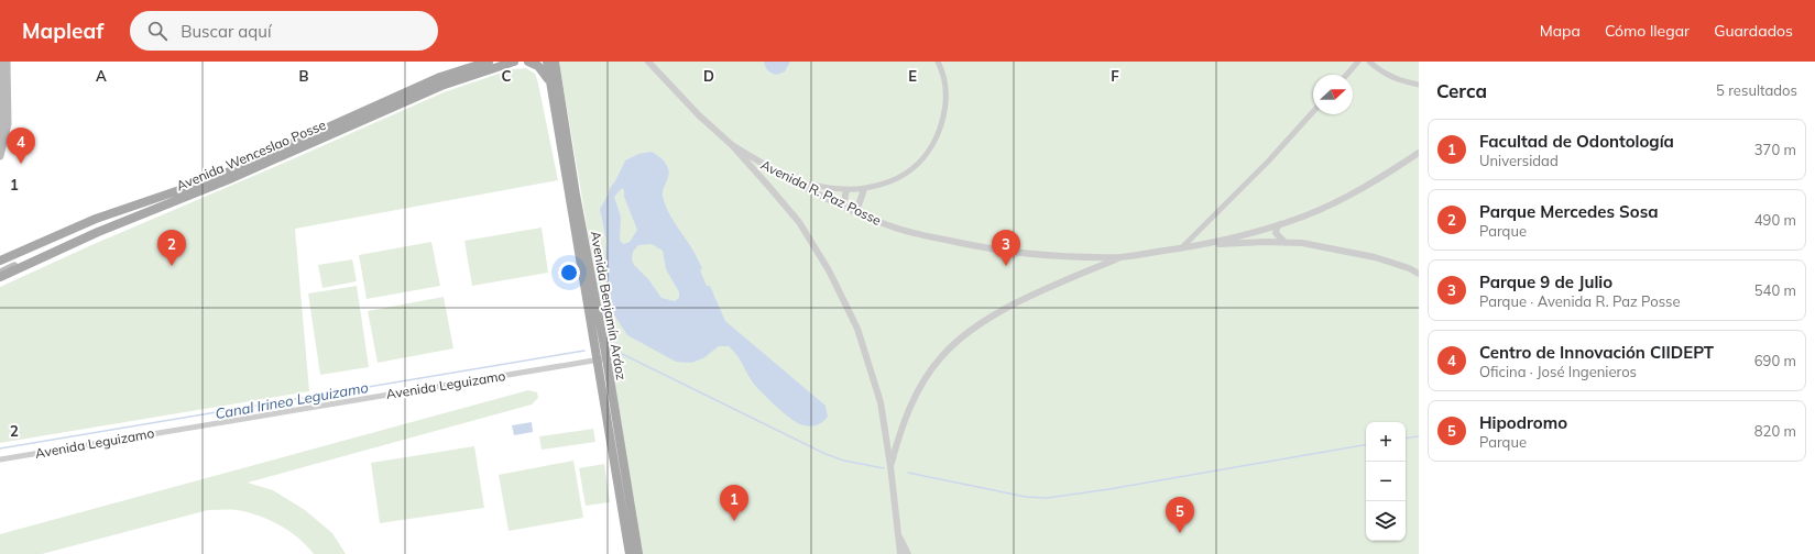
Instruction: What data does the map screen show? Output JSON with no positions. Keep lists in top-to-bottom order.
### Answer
{
  "streets": {
    "main road": ["Avenida Wenceslao Posse", "Avenida Benjamín Aráoz"],
    "street": ["Avenida R. Paz Posse", "Avenida Leguizamo"]
  },
  "crossings": [
    ["Avenida Benjamín Aráoz", "Avenida Leguizamo"]
  ],
  "water": ["Canal Irineo Leguizamo"],
  "north": "right",
  "page": {
    "header": "Mapleaf",
    "search": "Buscar aquí",
    "nav": ["Mapa", "Cómo llegar", "Guardados"],
    "heading": ["Cerca", "5 resultados"],
    "list": [
      {
        "mark": "1",
        "name": "Facultad de Odontología",
        "note": "Universidad",
        "value": "370 m"
      },
      {
        "mark": "2",
        "name": "Parque Mercedes Sosa",
        "note": "Parque",
        "value": "490 m"
      },
      {
        "mark": "3",
        "name": "Parque 9 de Julio",
        "note": "Parque · Avenida R. Paz Posse",
        "value": "540 m"
      },
      {
        "mark": "4",
        "name": "Centro de Innovación CIIDEPT",
        "note": "Oficina · José Ingenieros",
        "value": "690 m"
      },
      {
        "mark": "5",
        "name": "Hipodromo",
        "note": "Parque",
        "value": "820 m"
      }
    ],
    "pins": [
      "4",
      "2",
      "3",
      "1",
      "5"
    ],
    "map_buttons": ["+", "−"]
  },
  "grid": {
    "columns": [
      "A",
      "B",
      "C",
      "D",
      "E",
      "F"
    ],
    "rows": ["1", "2"]
  }
}
